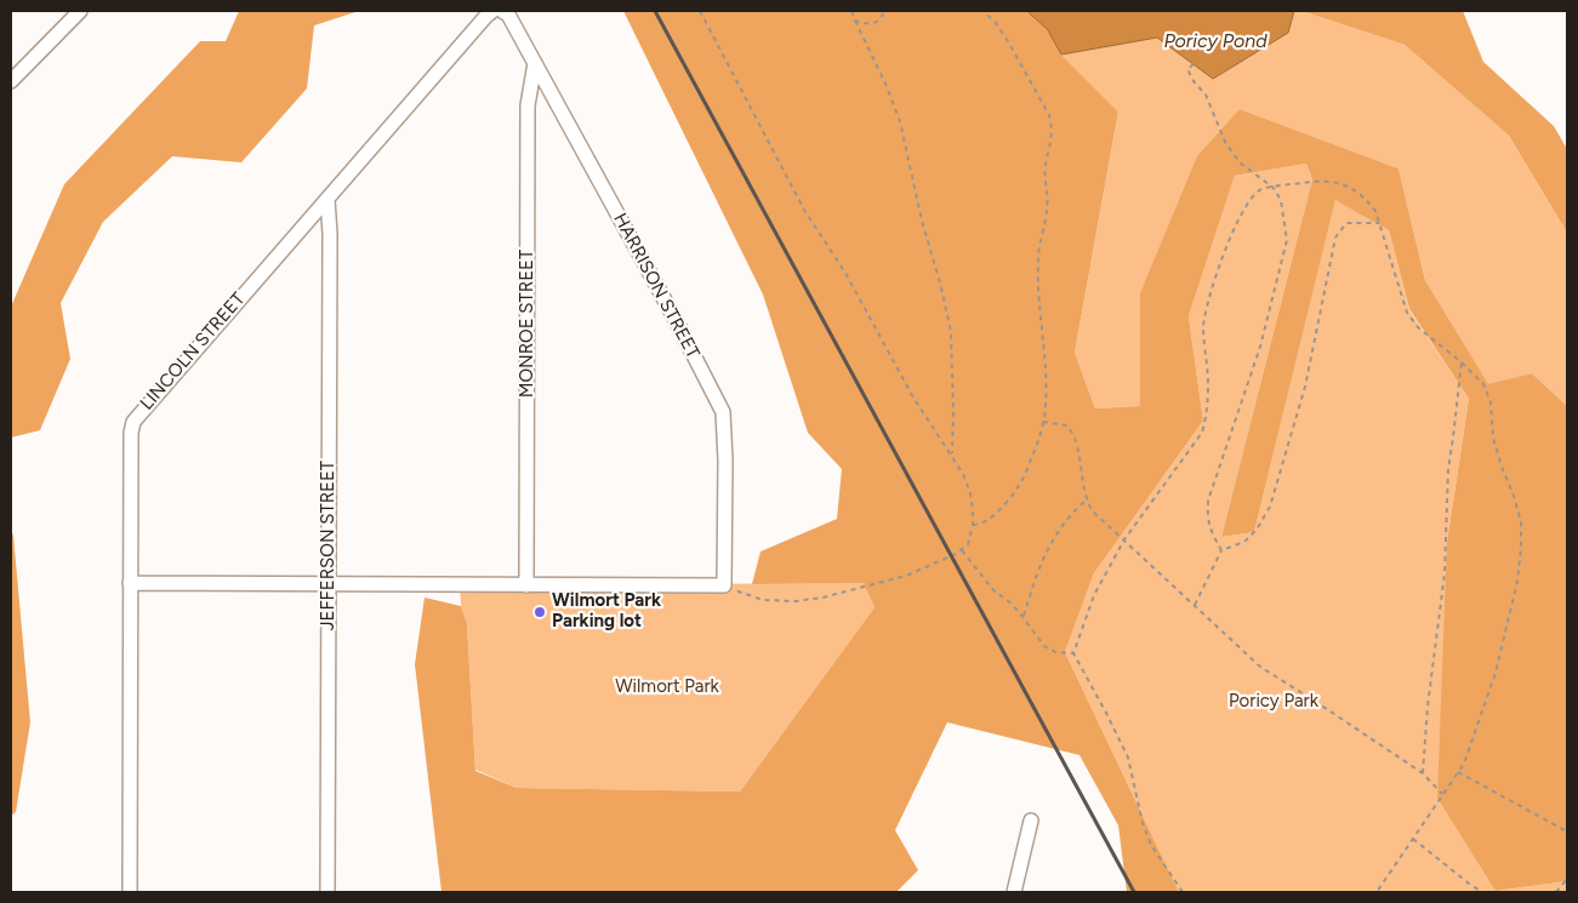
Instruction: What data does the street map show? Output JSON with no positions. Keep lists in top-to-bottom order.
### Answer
{
  "streets": {
    "street": [
      "HARRISON STREET",
      "MONROE STREET",
      "LINCOLN STREET",
      "JEFFERSON STREET"
    ]
  },
  "crossings": [
    ["HARRISON STREET", "MONROE STREET"],
    ["LINCOLN STREET", "JEFFERSON STREET"]
  ],
  "water": ["Poricy Pond"],
  "parks": ["Wilmort Park", "Poricy Park"],
  "places": ["Wilmort Park Parking lot"]
}
